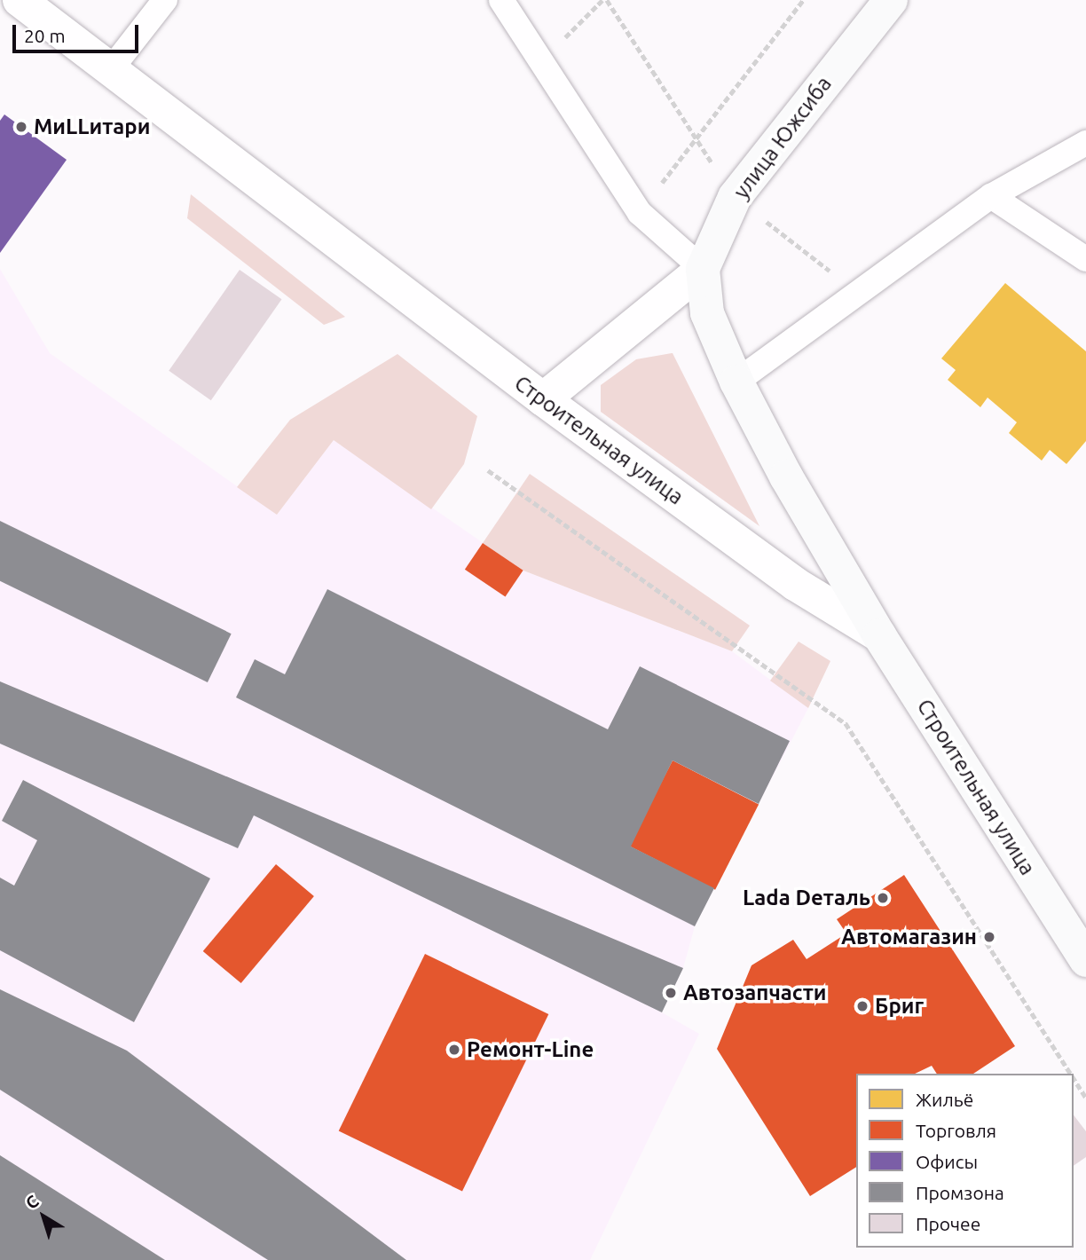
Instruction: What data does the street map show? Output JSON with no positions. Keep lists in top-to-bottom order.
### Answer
{
  "streets": {
    "street": ["улица Южсиба", "Строительная улица"]
  },
  "crossings": [
    ["улица Южсиба", "Строительная улица"]
  ],
  "places": [
    "МиLLитари",
    "Lada Dеталь",
    "Автомагазин",
    "Автозапчасти",
    "Бриг",
    "Ремонт-Line"
  ],
  "legend": [
    "Жильё",
    "Торговля",
    "Офисы",
    "Промзона",
    "Прочее"
  ],
  "scale_bar": "20 m",
  "north": "top left"
}
